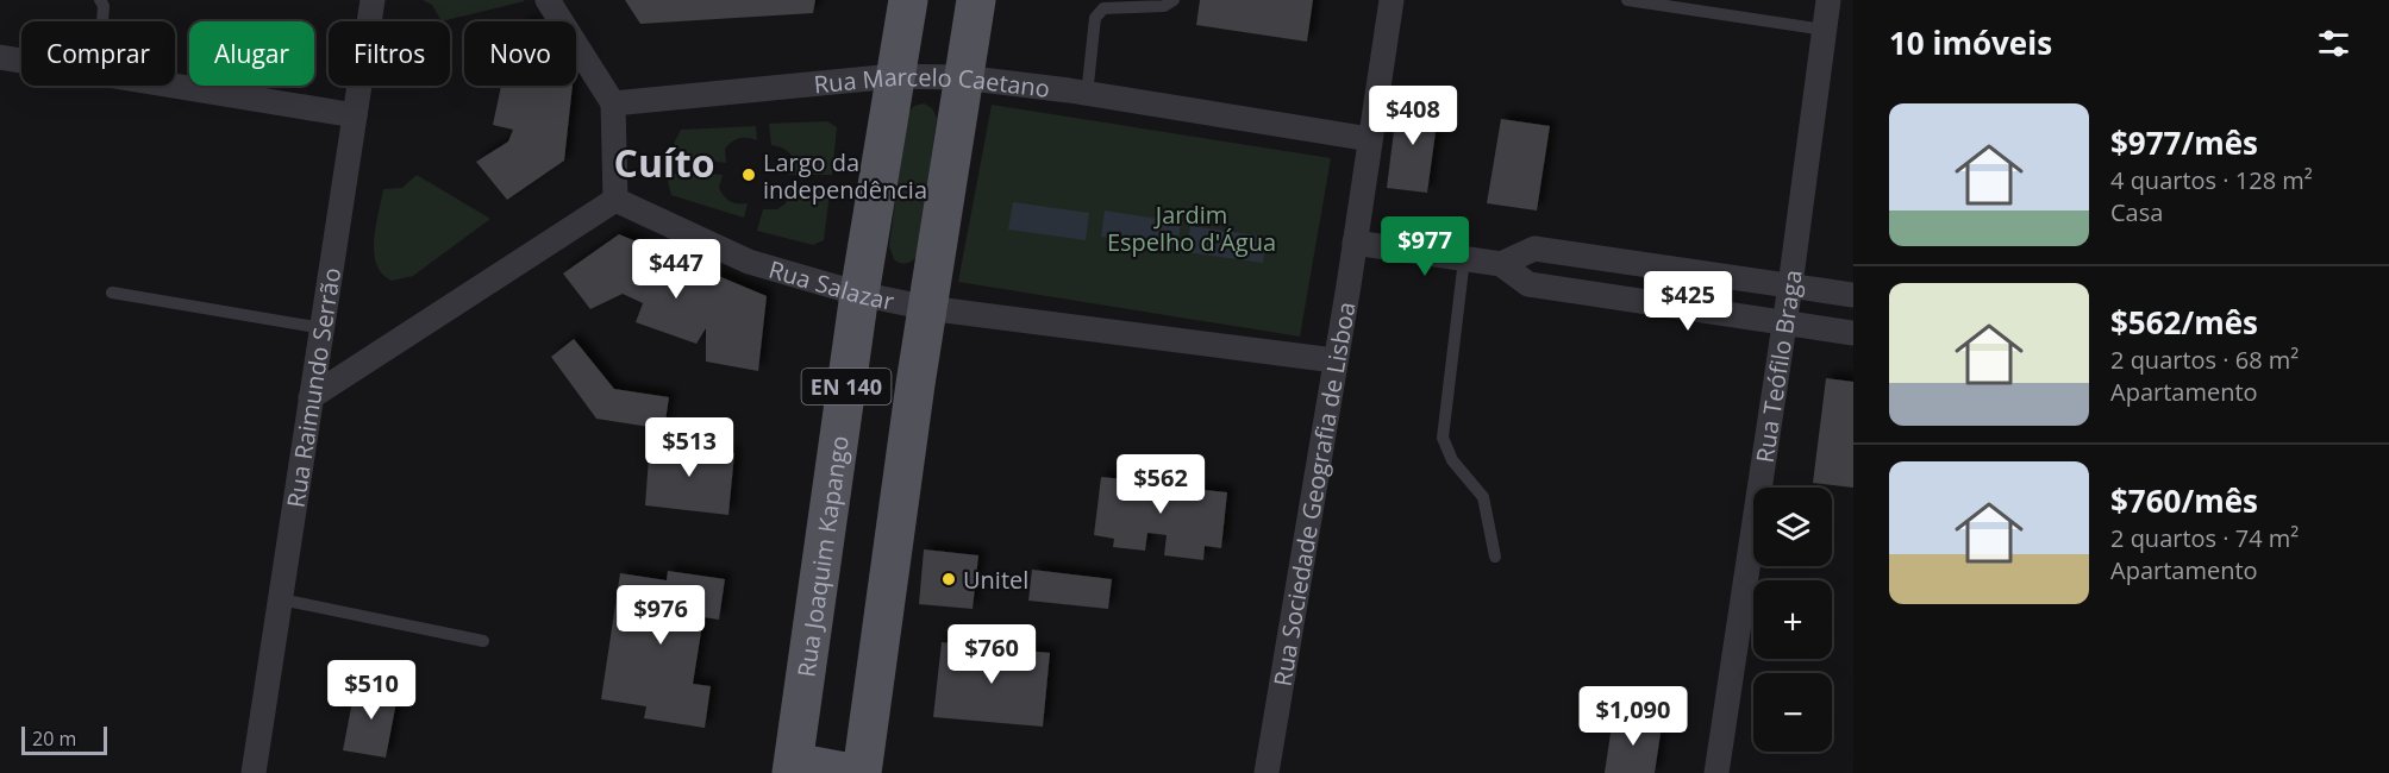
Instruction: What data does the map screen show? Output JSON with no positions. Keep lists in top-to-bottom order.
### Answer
{
  "streets": {
    "main road": ["EN 140", "Rua Joaquim Kapango"],
    "street": [
      "Rua Marcelo Caetano",
      "Rua Salazar",
      "Rua Teófilo Braga",
      "Rua Raimundo Serrão",
      "Rua Sociedade Geografia de Lisboa"
    ]
  },
  "crossings": [
    ["Rua Marcelo Caetano", "EN 140"],
    ["Rua Marcelo Caetano", "Rua Sociedade Geografia de Lisboa"],
    ["Rua Marcelo Caetano", "Rua Joaquim Kapango"],
    ["Rua Salazar", "EN 140"],
    ["Rua Salazar", "Rua Sociedade Geografia de Lisboa"],
    ["Rua Salazar", "Rua Joaquim Kapango"]
  ],
  "districts": ["Cuíto"],
  "parks": ["Jardim Espelho d'Água"],
  "places": ["Largo da independência", "Unitel"],
  "scale_bar": "20 m",
  "page": {
    "heading": "10 imóveis",
    "chip": [
      "Comprar",
      "Alugar",
      "Filtros",
      "Novo"
    ],
    "price": [
      "$408",
      "$977",
      "$447",
      "$425",
      "$513",
      "$562",
      "$976",
      "$760",
      "$510",
      "$1,090"
    ],
    "list": [
      {
        "name": "$977/mês",
        "note": "4 quartos · 128 m² · Casa"
      },
      {
        "name": "$562/mês",
        "note": "2 quartos · 68 m² · Apartamento"
      },
      {
        "name": "$760/mês",
        "note": "2 quartos · 74 m² · Apartamento"
      }
    ],
    "map_buttons": ["+", "−"],
    "scale": "20 m"
  }
}
